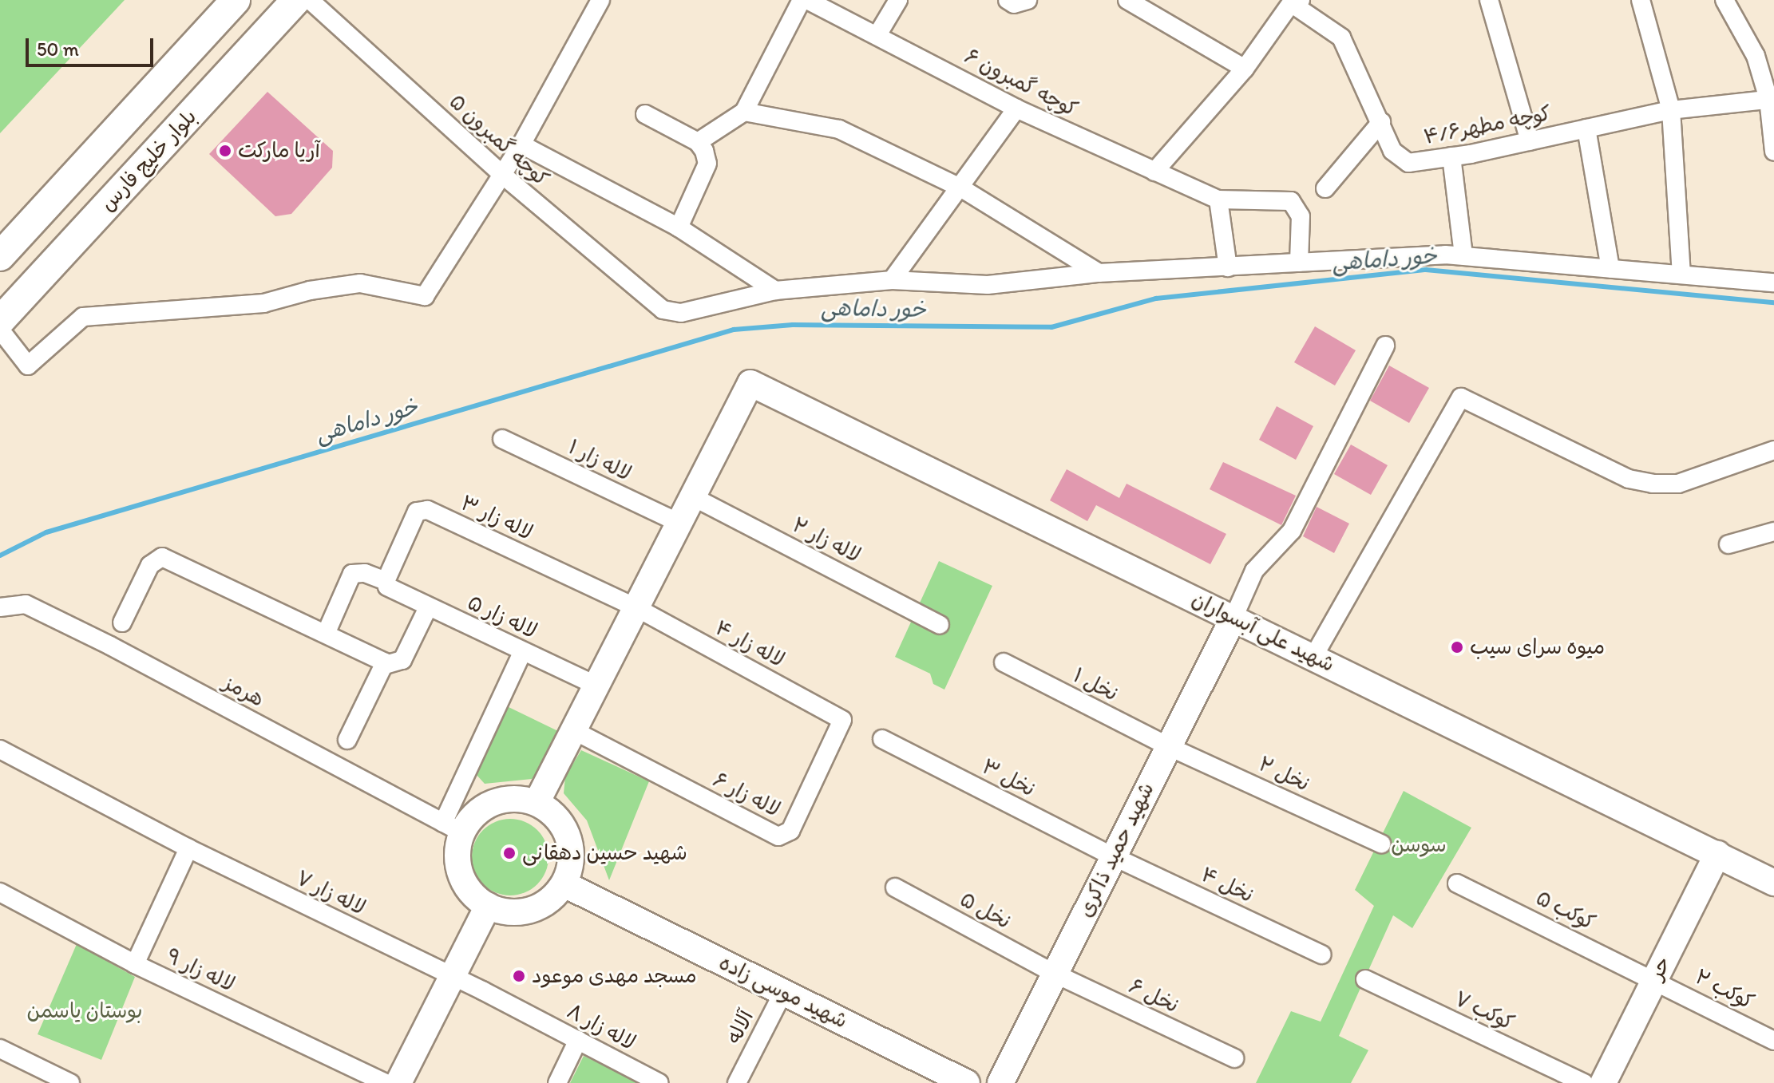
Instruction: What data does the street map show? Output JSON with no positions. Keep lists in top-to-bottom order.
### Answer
{
  "streets": {
    "main road": ["بلوار خلیج فارس"],
    "street": [
      "کوچه گمبرون ۶",
      "کوچه مطهر۴/۶",
      "کوچه گمبرون ۵",
      "لاله زار ۱",
      "لاله زار ۳",
      "لاله زار ۲",
      "لاله زار ۵",
      "شهید علی آبسواران",
      "لاله زار ۴",
      "نخل ۱",
      "هرمز",
      "نخل ۲",
      "نخل ۳",
      "لاله زار ۶",
      "شهید حمید ذاکری",
      "نخل ۴",
      "لاله زار ۷",
      "نخل ۵",
      "کوکب ۵",
      "حر",
      "لاله زار ۹",
      "کوکب ۲",
      "شهید موسی زاده",
      "نخل ۶",
      "کوکب ۷",
      "لاله زار ۸",
      "آلاله"
    ]
  },
  "crossings": [
    ["لاله زار ۳", "لاله زار ۵"],
    ["لاله زار ۳", "لاله زار ۴"],
    ["لاله زار ۲", "شهید علی آبسواران"],
    ["شهید علی آبسواران", "شهید حمید ذاکری"],
    ["شهید علی آبسواران", "حر"],
    ["لاله زار ۴", "لاله زار ۶"],
    ["نخل ۱", "نخل ۲"],
    ["نخل ۱", "شهید حمید ذاکری"],
    ["هرمز", "شهید موسی زاده"],
    ["نخل ۲", "شهید حمید ذاکری"],
    ["نخل ۳", "شهید حمید ذاکری"],
    ["نخل ۳", "نخل ۴"],
    ["شهید حمید ذاکری", "نخل ۴"],
    ["شهید حمید ذاکری", "نخل ۵"],
    ["شهید حمید ذاکری", "نخل ۶"],
    ["لاله زار ۷", "لاله زار ۸"],
    ["نخل ۵", "نخل ۶"],
    ["کوکب ۵", "حر"],
    ["کوکب ۵", "کوکب ۲"],
    ["حر", "کوکب ۲"],
    ["شهید موسی زاده", "آلاله"]
  ],
  "water": ["خور داماهی"],
  "parks": ["سوسن", "بوستان یاسمن"],
  "places": [
    "آریا مارکت",
    "میوه سرای سیب",
    "شهید حسین دهقانی",
    "مسجد مهدی موعود"
  ],
  "scale_bar": "50 m"
}
